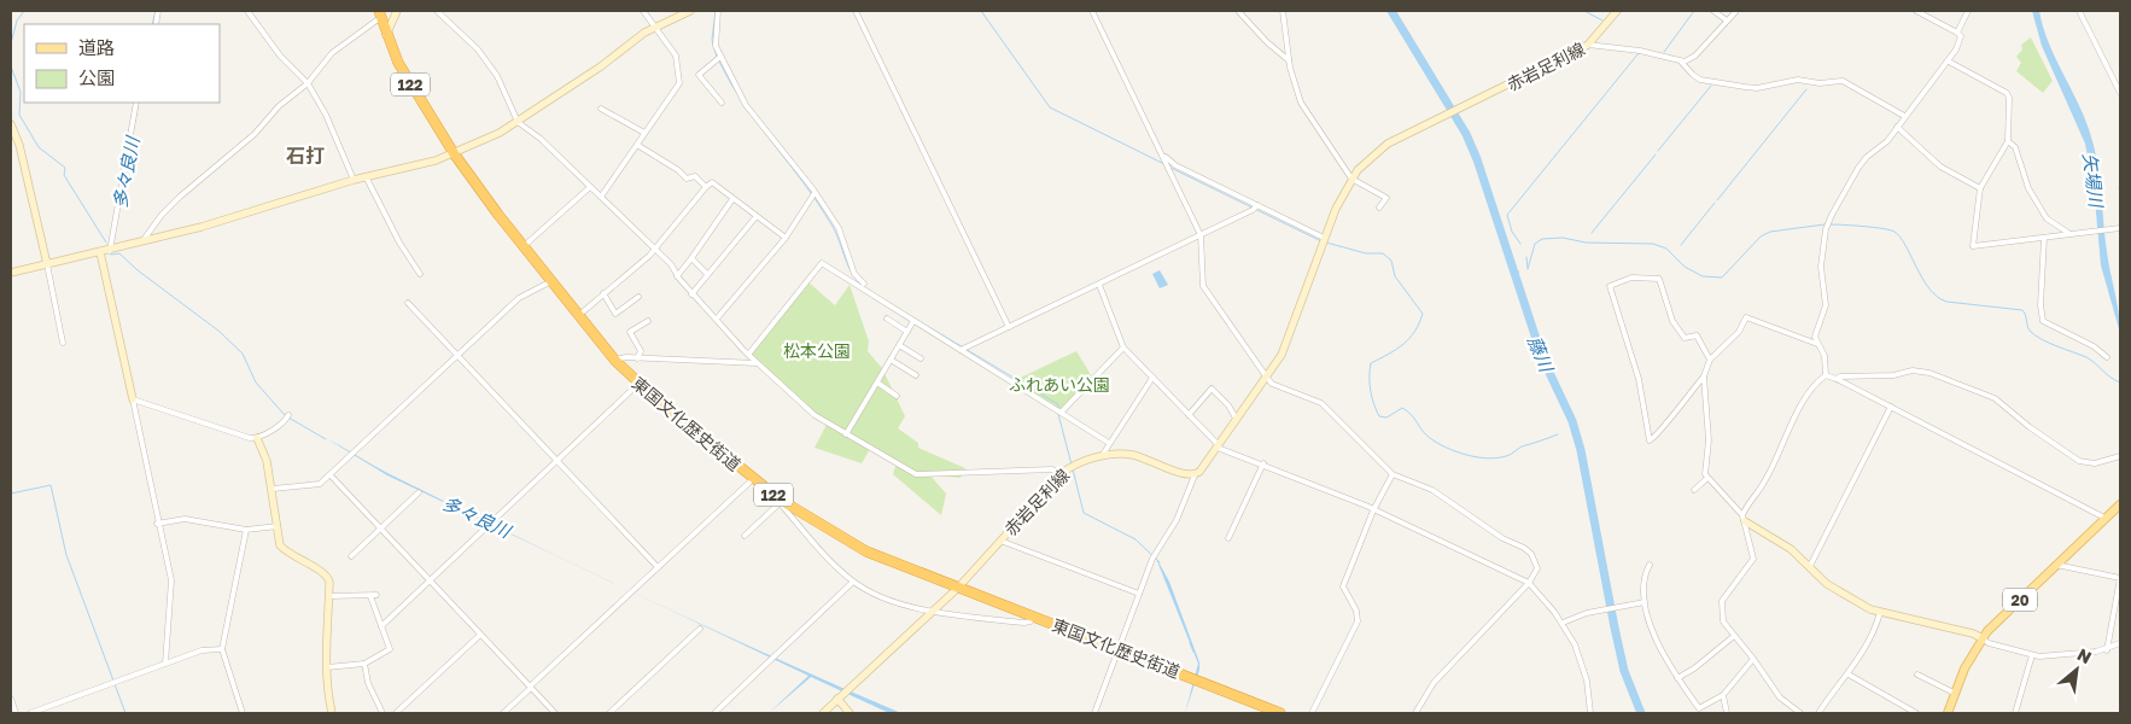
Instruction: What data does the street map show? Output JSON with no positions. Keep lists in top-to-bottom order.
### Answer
{
  "streets": {
    "highway": ["122", "東国文化歴史街道"],
    "main road": ["20"],
    "street": ["赤岩足利線"]
  },
  "crossings": [
    ["赤岩足利線", "東国文化歴史街道"]
  ],
  "districts": ["石打"],
  "water": ["多々良川", "矢場川", "藤川"],
  "parks": ["松本公園", "ふれあい公園"],
  "legend": ["道路", "公園"],
  "north": "top right"
}
